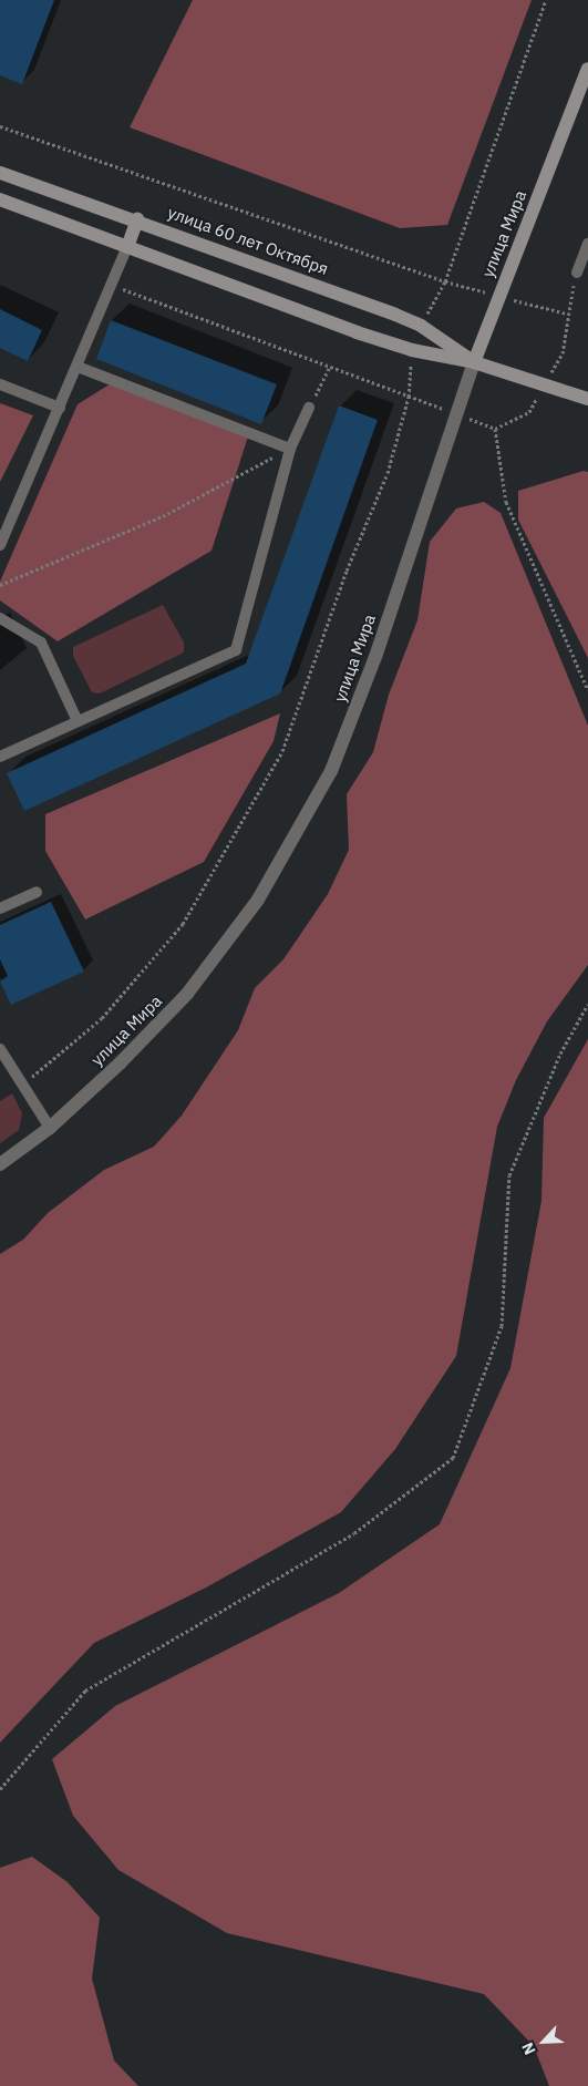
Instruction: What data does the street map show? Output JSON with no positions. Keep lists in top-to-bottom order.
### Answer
{
  "streets": {
    "main road": ["улица Мира", "улица 60 лет Октября"]
  },
  "crossings": [
    ["улица Мира", "улица 60 лет Октября"]
  ],
  "north": "bottom left"
}
